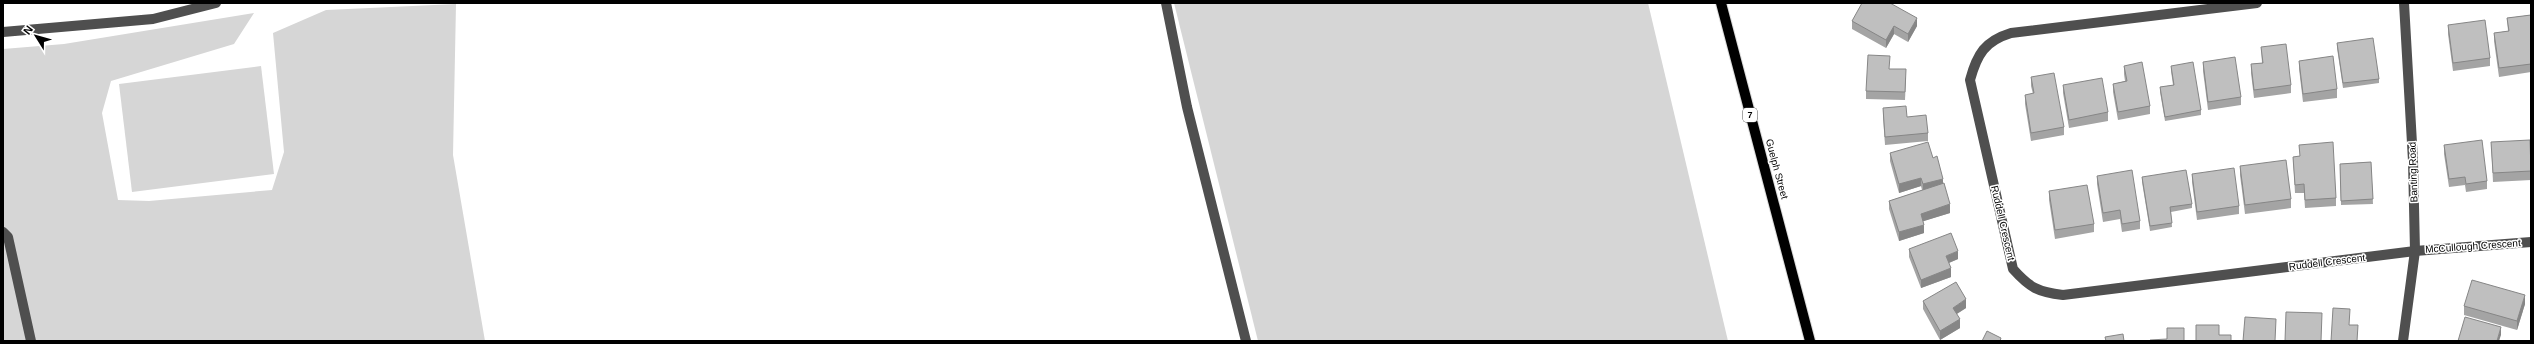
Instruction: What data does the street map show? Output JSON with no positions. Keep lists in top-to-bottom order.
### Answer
{
  "streets": {
    "main road": ["7", "Guelph Street"],
    "street": ["Banting Road", "Ruddell Crescent", "McCullough Crescent"]
  },
  "crossings": [
    ["Banting Road", "Ruddell Crescent"],
    ["Banting Road", "McCullough Crescent"],
    ["Ruddell Crescent", "McCullough Crescent"]
  ],
  "north": "top left"
}
